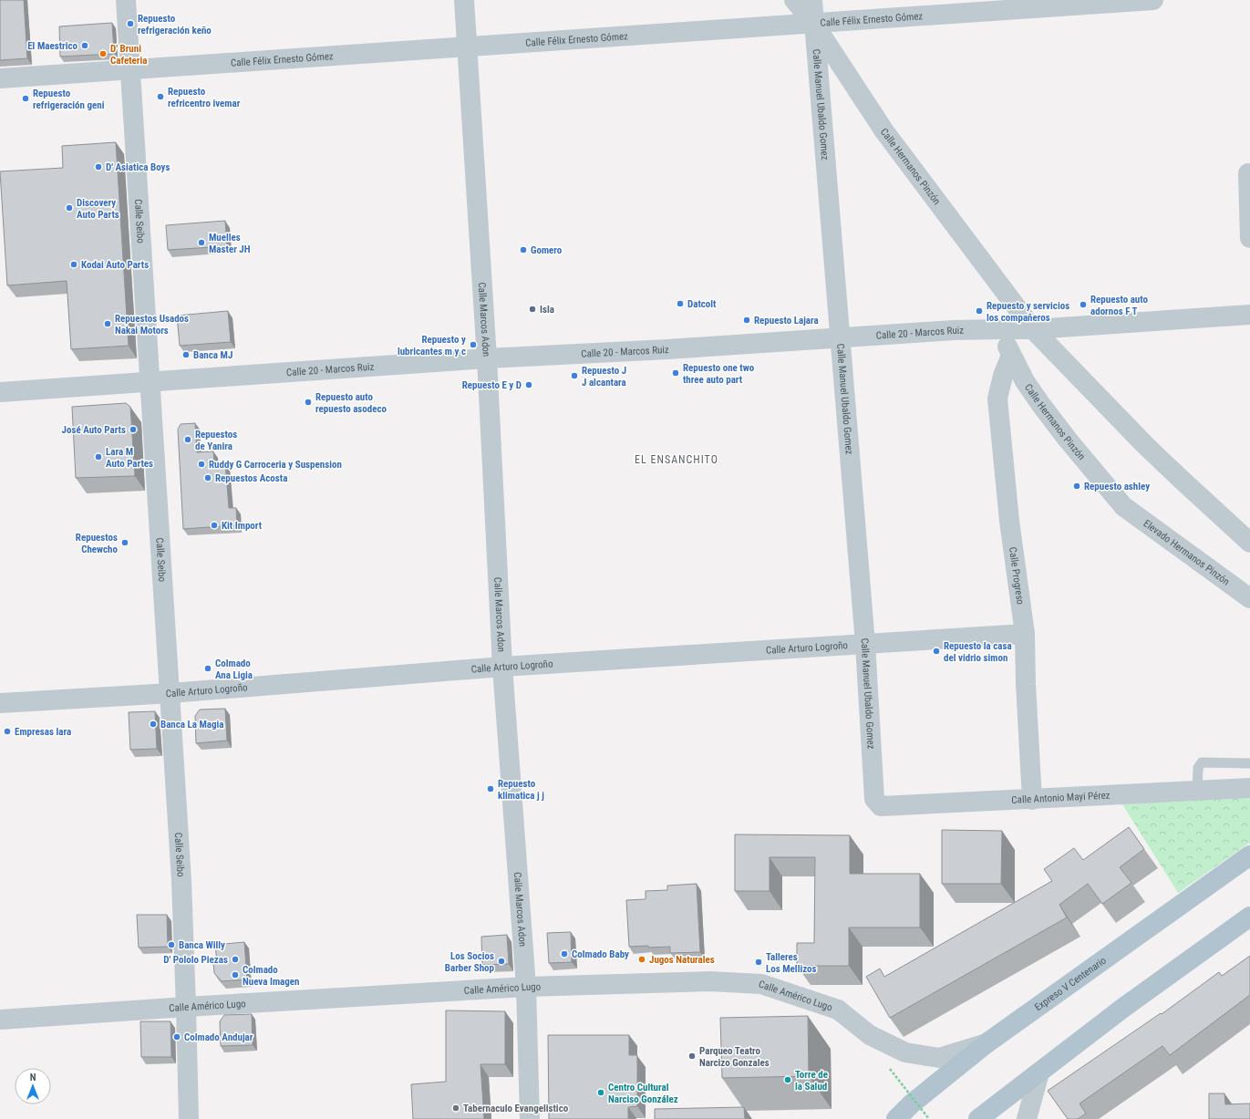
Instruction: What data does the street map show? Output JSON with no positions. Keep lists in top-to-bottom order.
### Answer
{
  "streets": {
    "main road": ["Expreso V Centenario"],
    "street": [
      "Calle Félix Ernesto Gómez",
      "Calle Manuel Ubaldo Gomez",
      "Calle Hermanos Pinzón",
      "Calle Seibo",
      "Calle Marcos Adon",
      "Calle 20 - Marcos Ruiz",
      "Elevado Hermanos Pinzón",
      "Calle Progreso",
      "Calle Arturo Logroño",
      "Calle Antonio Mayi Pérez",
      "Calle Américo Lugo"
    ]
  },
  "crossings": [
    ["Calle Félix Ernesto Gómez", "Calle Manuel Ubaldo Gomez"],
    ["Calle Félix Ernesto Gómez", "Calle Hermanos Pinzón"],
    ["Calle Félix Ernesto Gómez", "Calle Seibo"],
    ["Calle Félix Ernesto Gómez", "Calle Marcos Adon"],
    ["Calle Manuel Ubaldo Gomez", "Calle Hermanos Pinzón"],
    ["Calle Manuel Ubaldo Gomez", "Calle 20 - Marcos Ruiz"],
    ["Calle Manuel Ubaldo Gomez", "Calle Arturo Logroño"],
    ["Calle Manuel Ubaldo Gomez", "Calle Antonio Mayi Pérez"],
    ["Calle Hermanos Pinzón", "Calle 20 - Marcos Ruiz"],
    ["Calle Hermanos Pinzón", "Elevado Hermanos Pinzón"],
    ["Calle Hermanos Pinzón", "Calle Progreso"],
    ["Calle Seibo", "Calle 20 - Marcos Ruiz"],
    ["Calle Seibo", "Calle Arturo Logroño"],
    ["Calle Seibo", "Calle Américo Lugo"],
    ["Calle Marcos Adon", "Calle 20 - Marcos Ruiz"],
    ["Calle Marcos Adon", "Calle Arturo Logroño"],
    ["Calle Marcos Adon", "Calle Américo Lugo"],
    ["Calle Progreso", "Calle Arturo Logroño"],
    ["Calle Progreso", "Calle Antonio Mayi Pérez"],
    ["Expreso V Centenario", "Calle Américo Lugo"]
  ],
  "districts": ["EL ENSANCHITO"],
  "places": [
    "Repuesto refrigeración keño",
    "El Maestrico",
    "D' Bruni Cafeteria",
    "Repuesto refricentro ivemar",
    "Repuesto refrigeración geni",
    "D' Asiatica Boys",
    "Discovery Auto Parts",
    "Muelles Master JH",
    "Gomero",
    "Kodai Auto Parts",
    "Datcolt",
    "Repuesto auto adornos F T",
    "Isla",
    "Repuesto y servicios los compañeros",
    "Repuesto Lajara",
    "Repuestos Usados Nakai Motors",
    "Repuesto y lubricantes m y c",
    "Banca MJ",
    "Repuesto one two three auto part",
    "Repuesto J J alcantara",
    "Repuesto E y D",
    "Repuesto auto repuesto asodeco",
    "José Auto Parts",
    "Repuestos de Yanira",
    "Lara M Auto Partes",
    "Ruddy G Carroceria y Suspension",
    "Repuestos Acosta",
    "Repuesto ashley",
    "Kit Import",
    "Repuestos Chewcho",
    "Repuesto la casa del vidrio simon",
    "Colmado Ana Ligia",
    "Banca La Magia",
    "Empresas lara",
    "Repuesto klimatica j j",
    "Banca Willy",
    "Colmado Baby",
    "D' Pololo Piezas",
    "Jugos Naturales",
    "Los Socios Barber Shop",
    "Talleres Los Mellizos",
    "Colmado Nueva Imagen",
    "Colmado Andujar",
    "Parqueo Teatro Narcizo Gonzales",
    "Torre de la Salud",
    "Centro Cultural Narciso González",
    "Tabernaculo Evangelistico"
  ],
  "north": "top"
}
